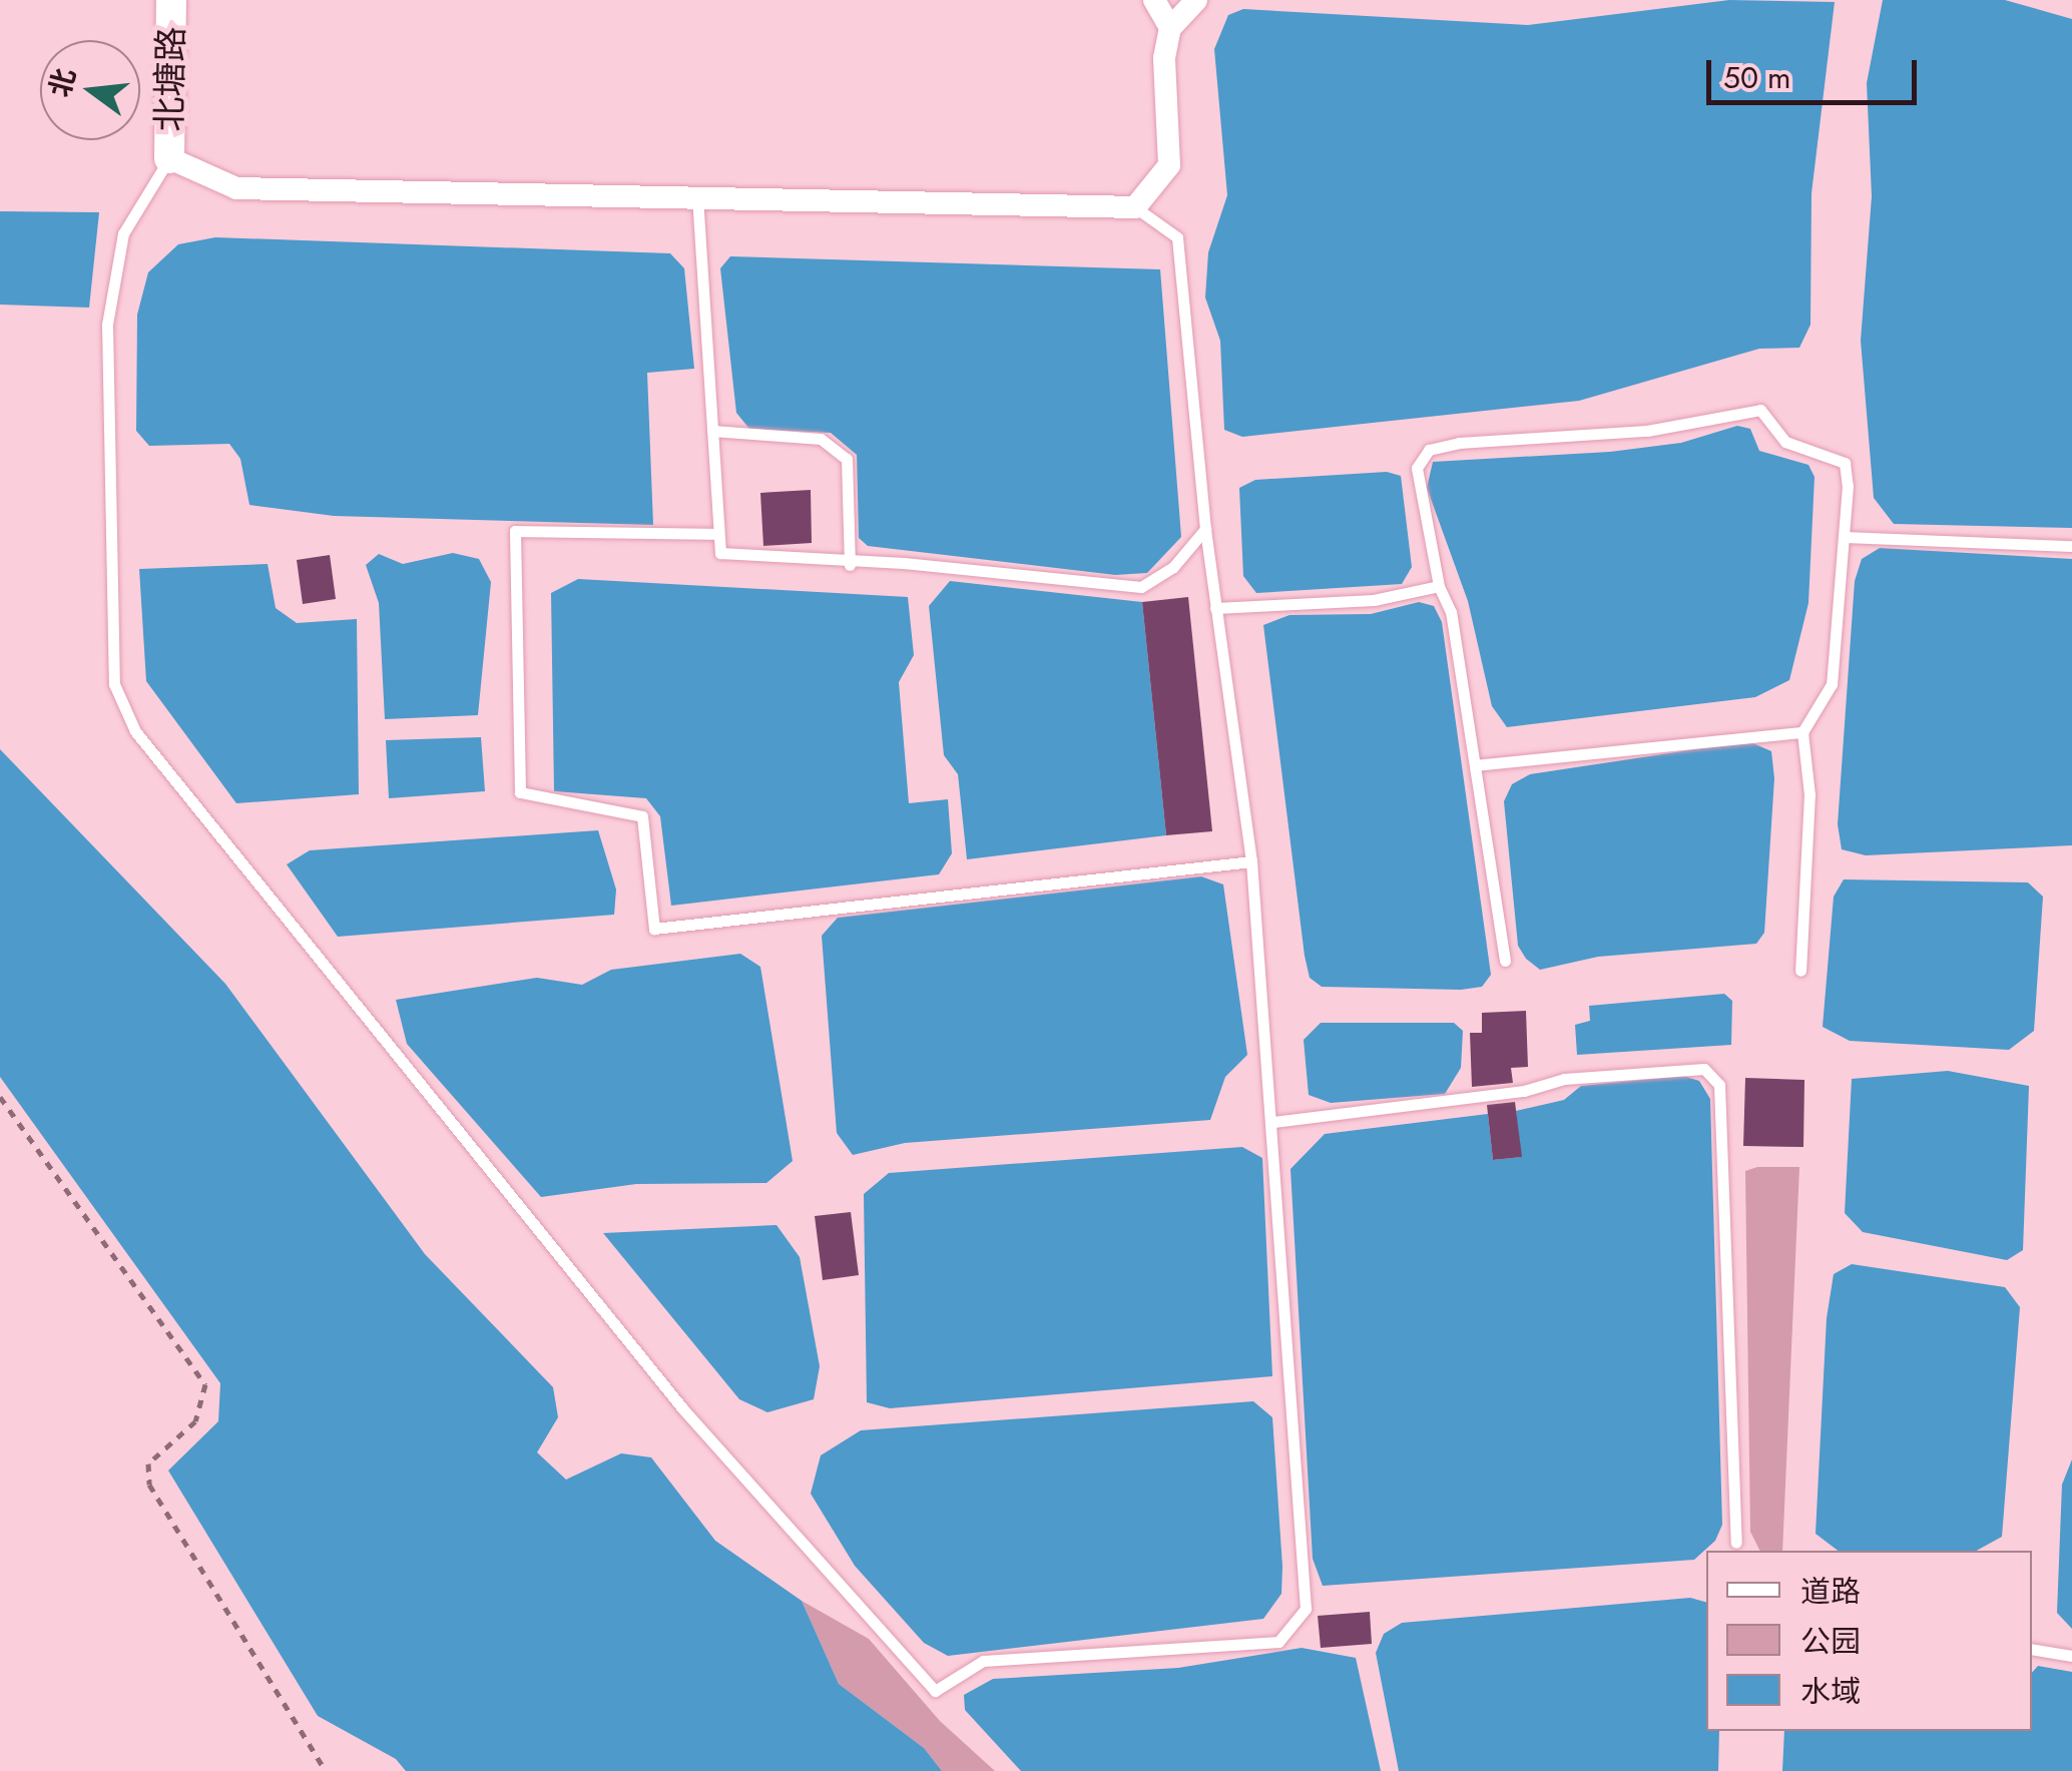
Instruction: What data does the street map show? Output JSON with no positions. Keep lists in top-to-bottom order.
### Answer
{
  "streets": {
    "street": ["北塘路"]
  },
  "legend": ["道路", "公园", "水域"],
  "scale_bar": "50 m",
  "north": "left"
}
